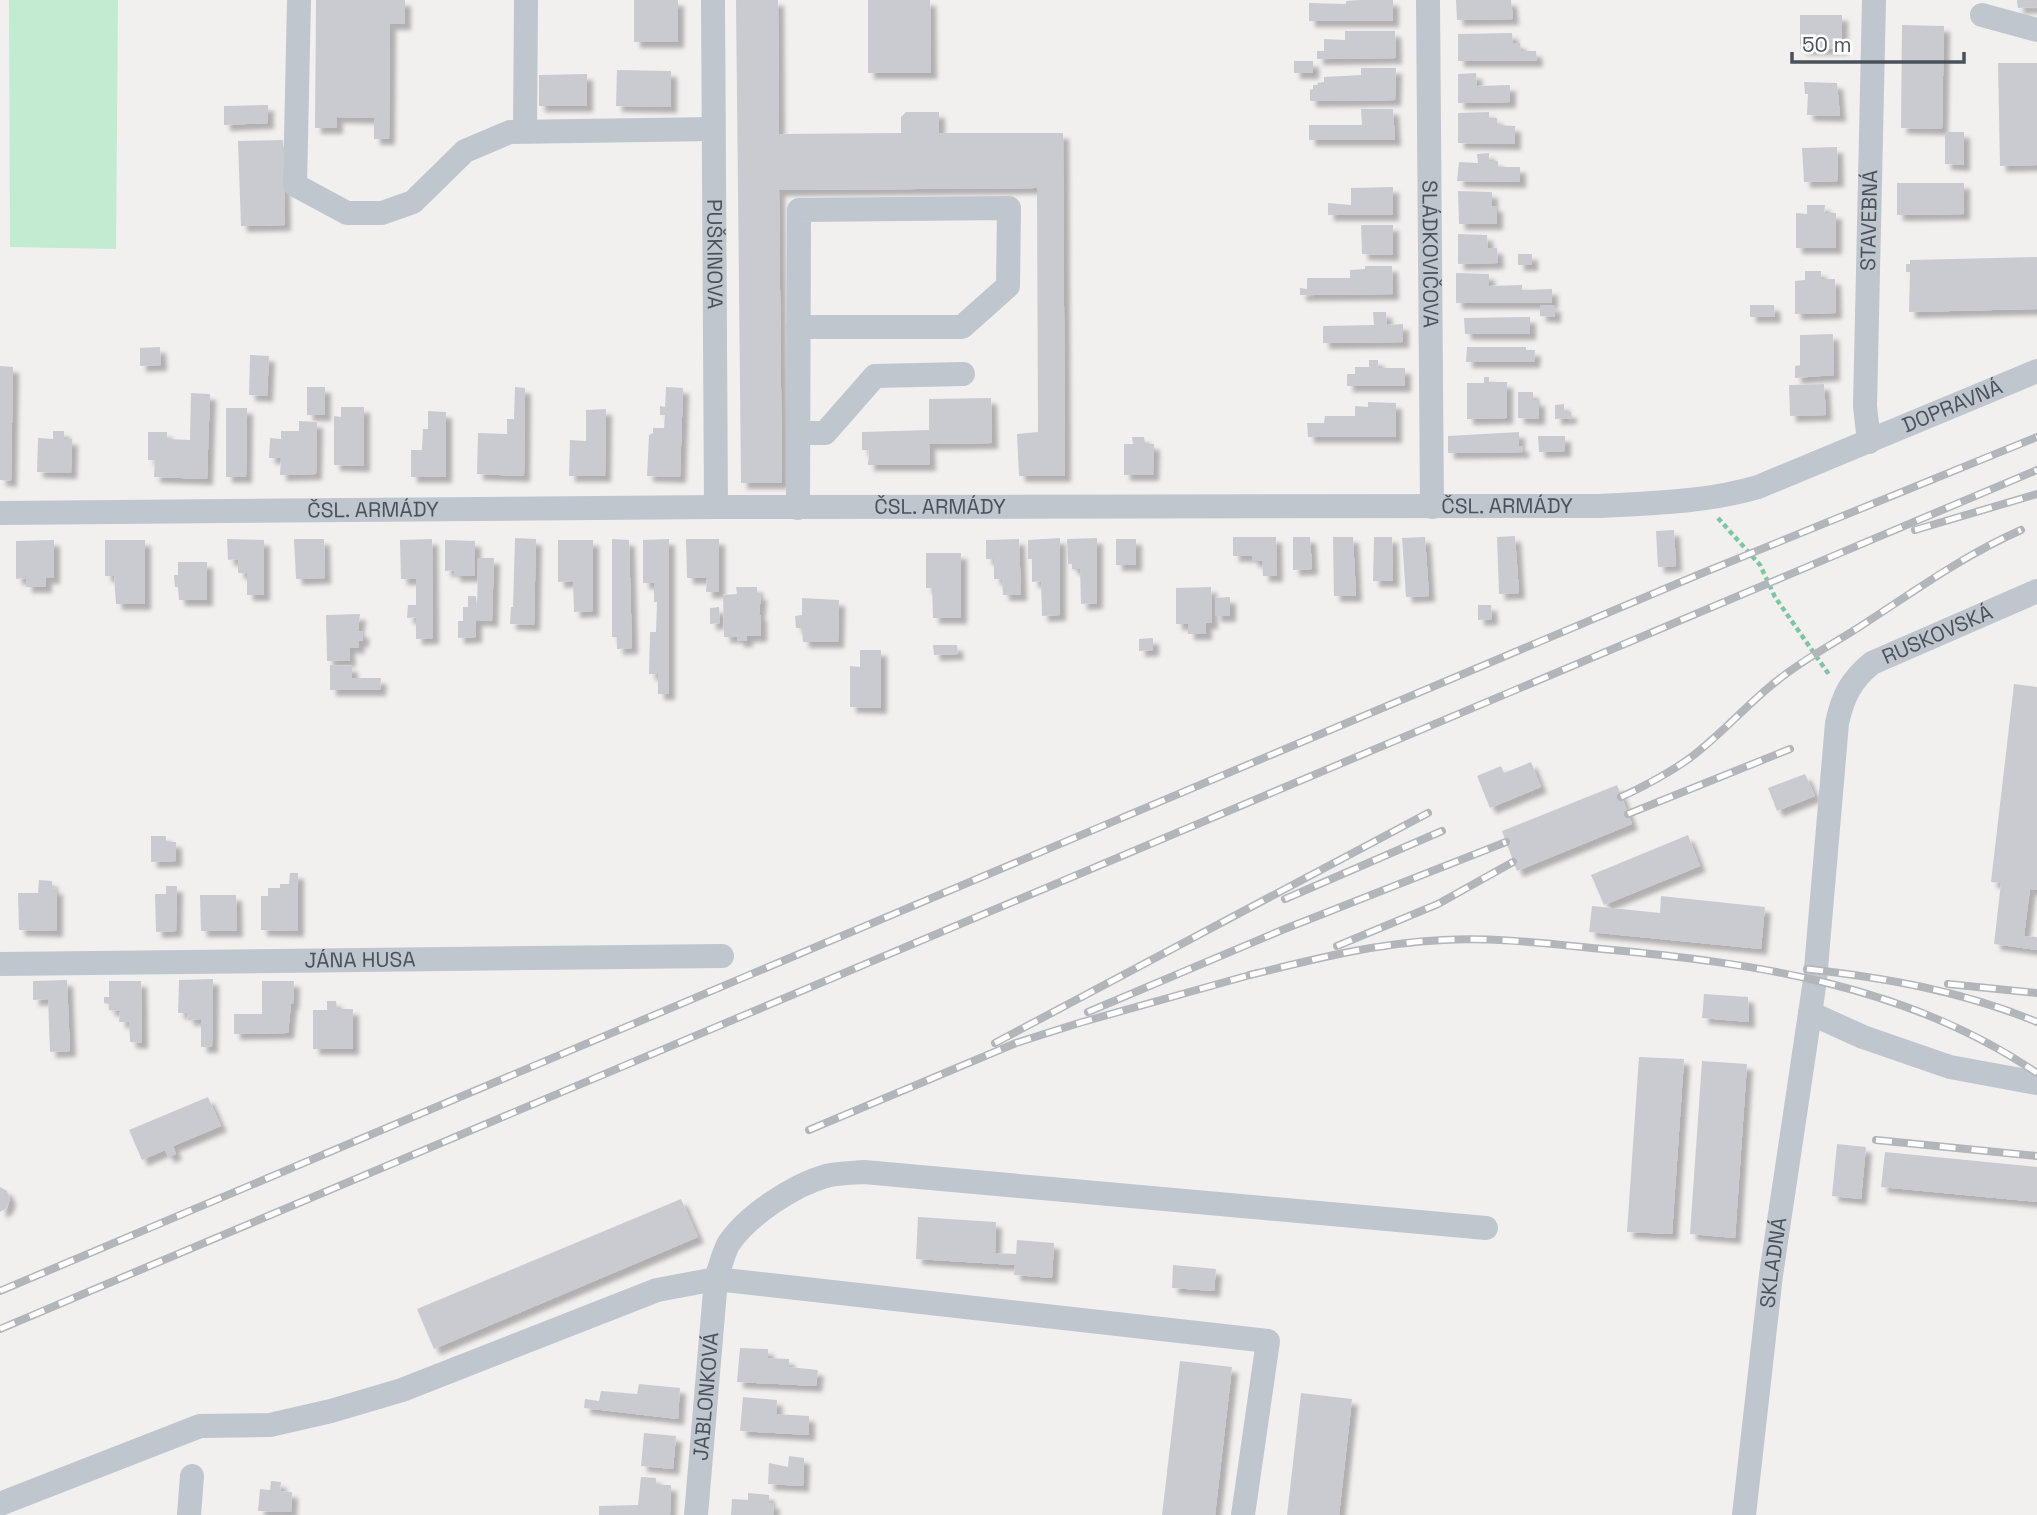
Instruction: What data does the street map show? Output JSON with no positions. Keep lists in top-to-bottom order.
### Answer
{
  "streets": {
    "street": [
      "STAVEBNÁ",
      "SLÁDKOVIČOVA",
      "PUŠKINOVA",
      "DOPRAVNÁ",
      "ČSL. ARMÁDY",
      "RUSKOVSKÁ",
      "JÁNA HUSA",
      "SKLADNÁ",
      "JABLONKOVÁ"
    ]
  },
  "crossings": [
    ["STAVEBNÁ", "DOPRAVNÁ"],
    ["STAVEBNÁ", "ČSL. ARMÁDY"],
    ["SLÁDKOVIČOVA", "ČSL. ARMÁDY"],
    ["PUŠKINOVA", "ČSL. ARMÁDY"],
    ["DOPRAVNÁ", "ČSL. ARMÁDY"],
    ["RUSKOVSKÁ", "SKLADNÁ"]
  ],
  "scale_bar": "50 m"
}
